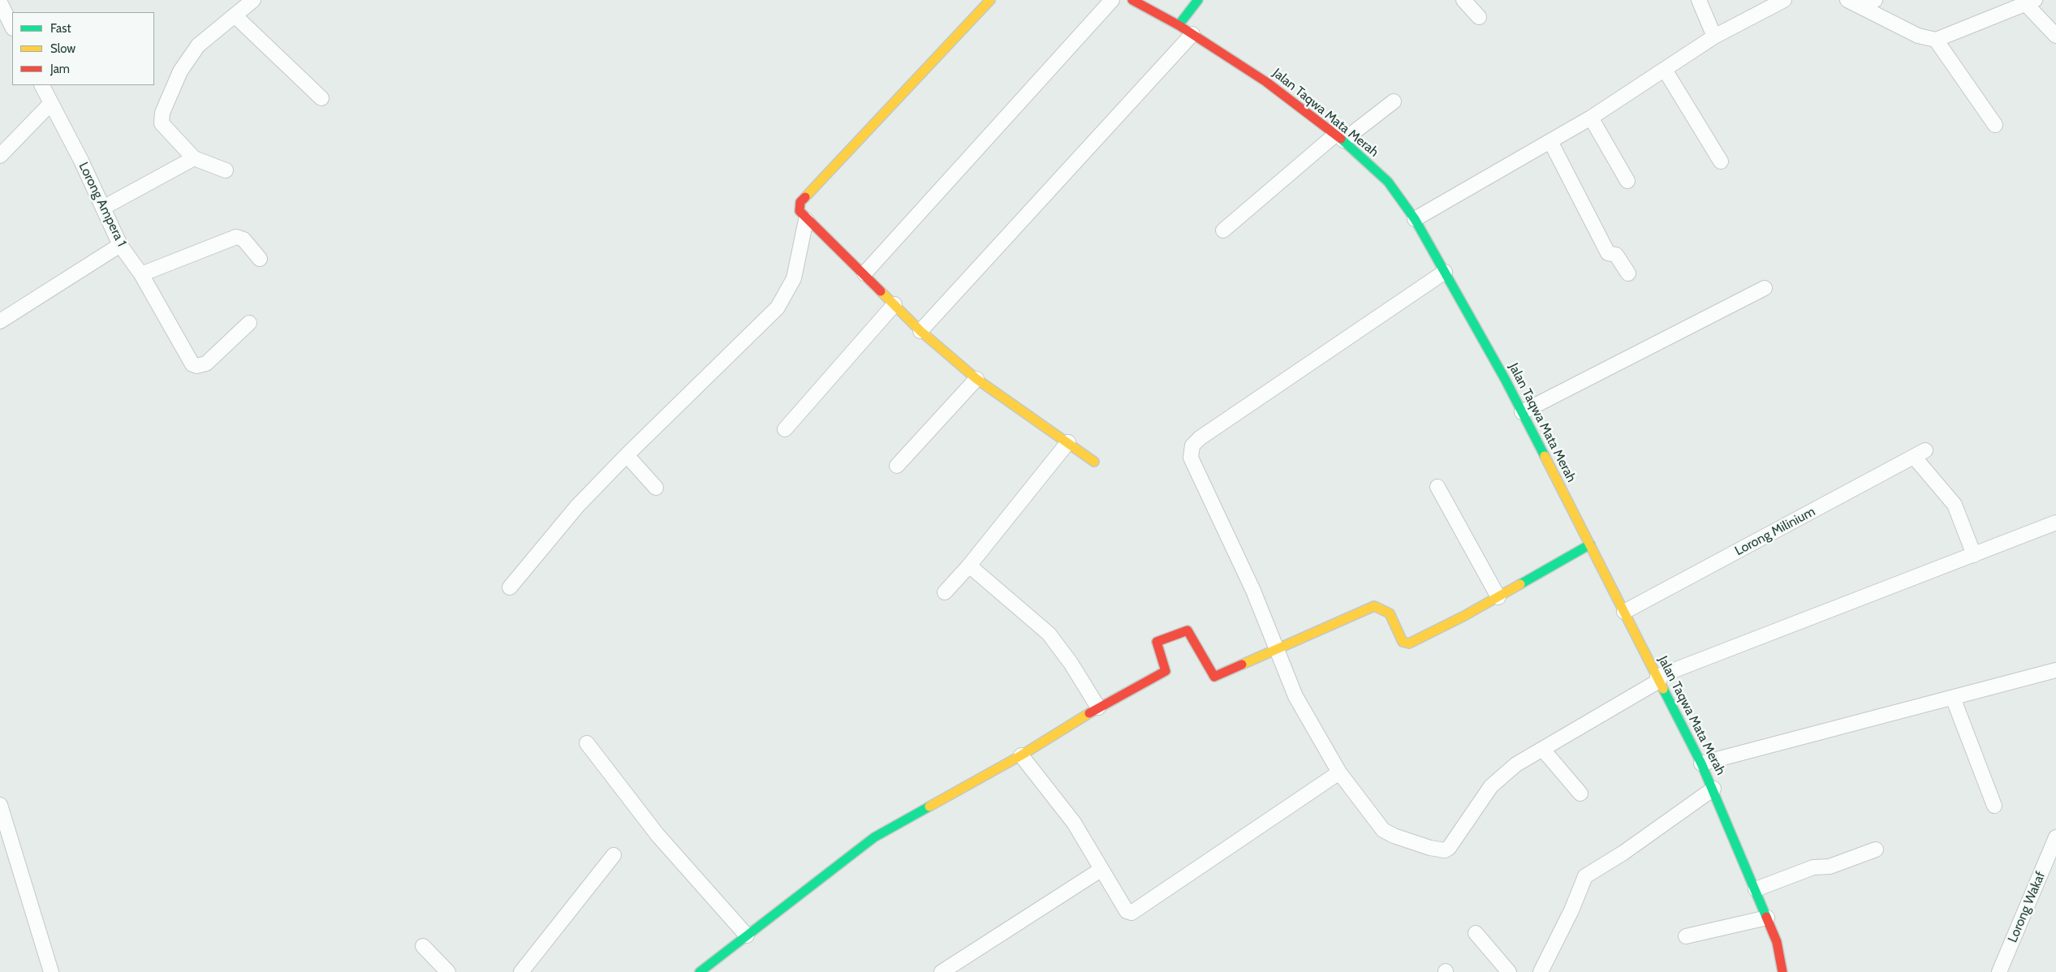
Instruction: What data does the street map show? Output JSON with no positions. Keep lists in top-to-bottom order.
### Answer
{
  "streets": {
    "street": [
      "Jalan Taqwa Mata Merah",
      "Lorong Ampera 1",
      "Lorong Milinium",
      "Lorong Wakaf"
    ]
  },
  "crossings": [
    ["Jalan Taqwa Mata Merah", "Lorong Milinium"]
  ],
  "legend": ["Fast", "Slow", "Jam"]
}
